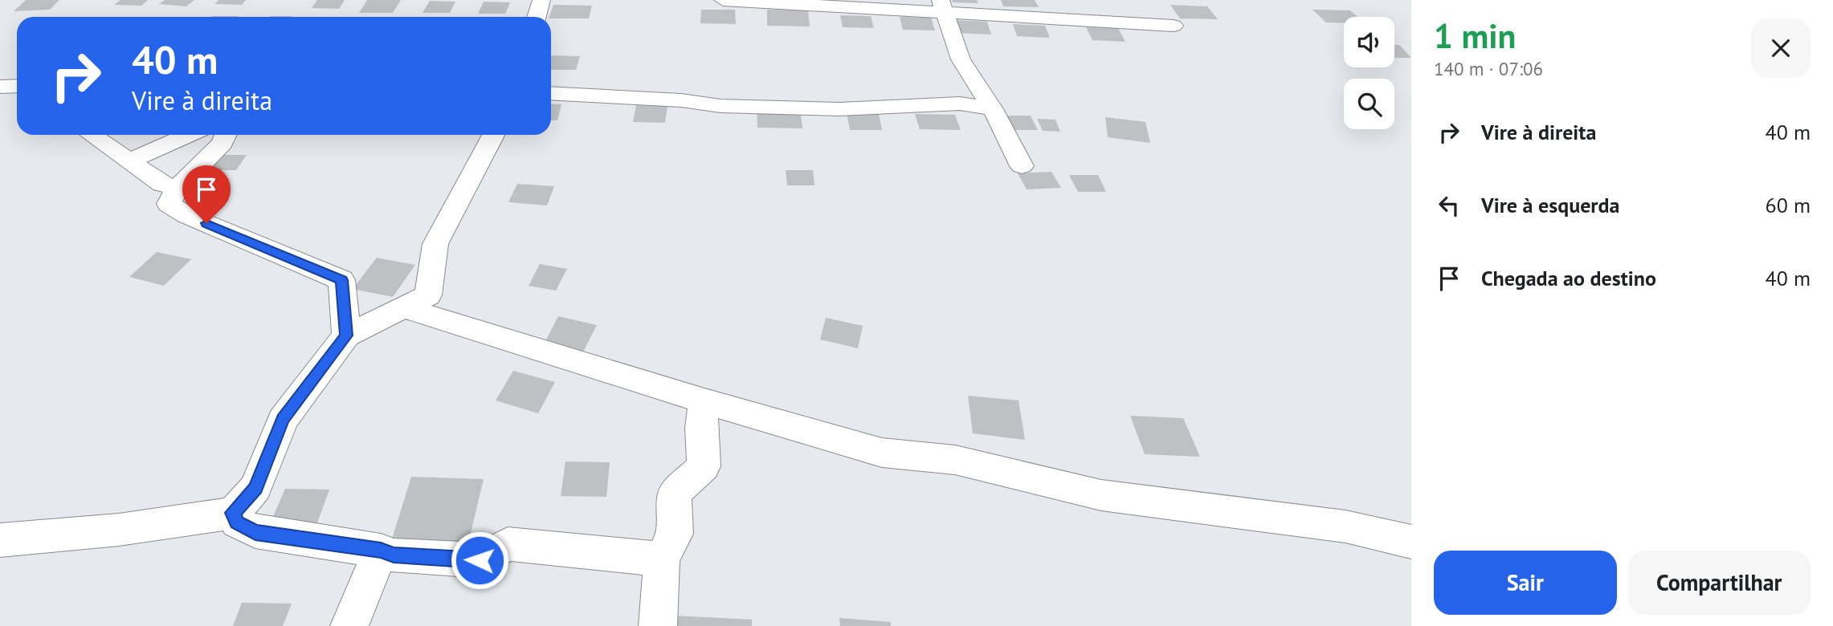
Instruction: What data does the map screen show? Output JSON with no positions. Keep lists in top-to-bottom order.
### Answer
{
  "page": {
    "heading": ["1 min", "140 m · 07:06"],
    "turn": ["40 m", "Vire à direita"],
    "list": [
      {
        "name": "Vire à direita",
        "value": "40 m"
      },
      {
        "name": "Vire à esquerda",
        "value": "60 m"
      },
      {
        "name": "Chegada ao destino",
        "value": "40 m"
      }
    ],
    "buttons": ["Sair", "Compartilhar"]
  }
}
